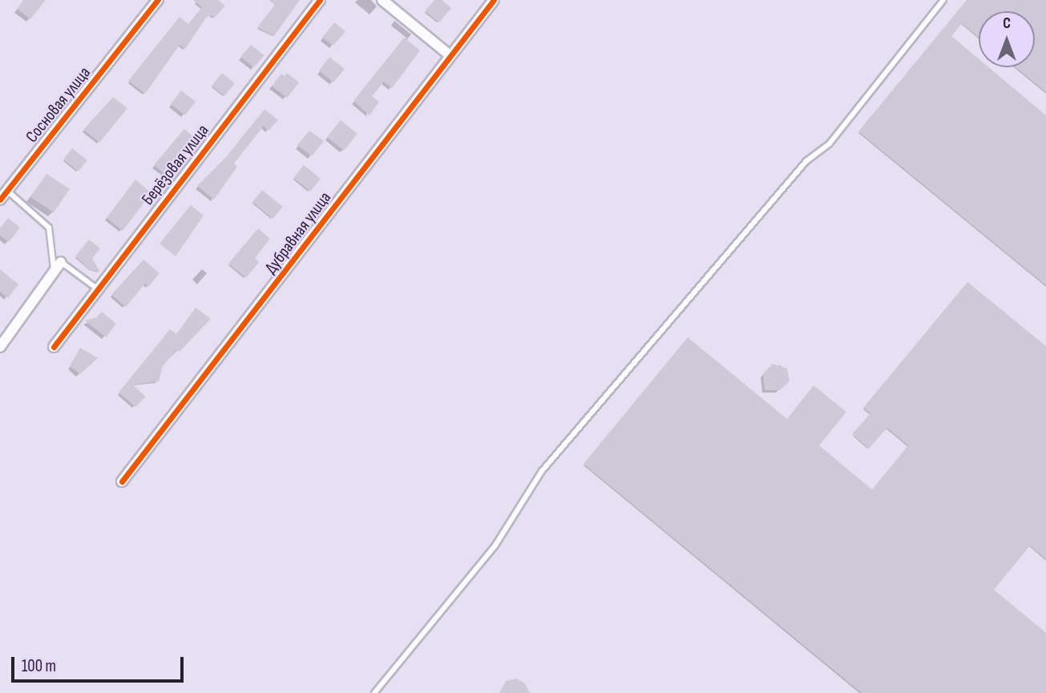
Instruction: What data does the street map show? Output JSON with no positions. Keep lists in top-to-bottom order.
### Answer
{
  "streets": {
    "street": ["Сосновая улица", "Берёзовая улица", "Дубравная улица"]
  },
  "scale_bar": "100 m",
  "north": "top"
}
